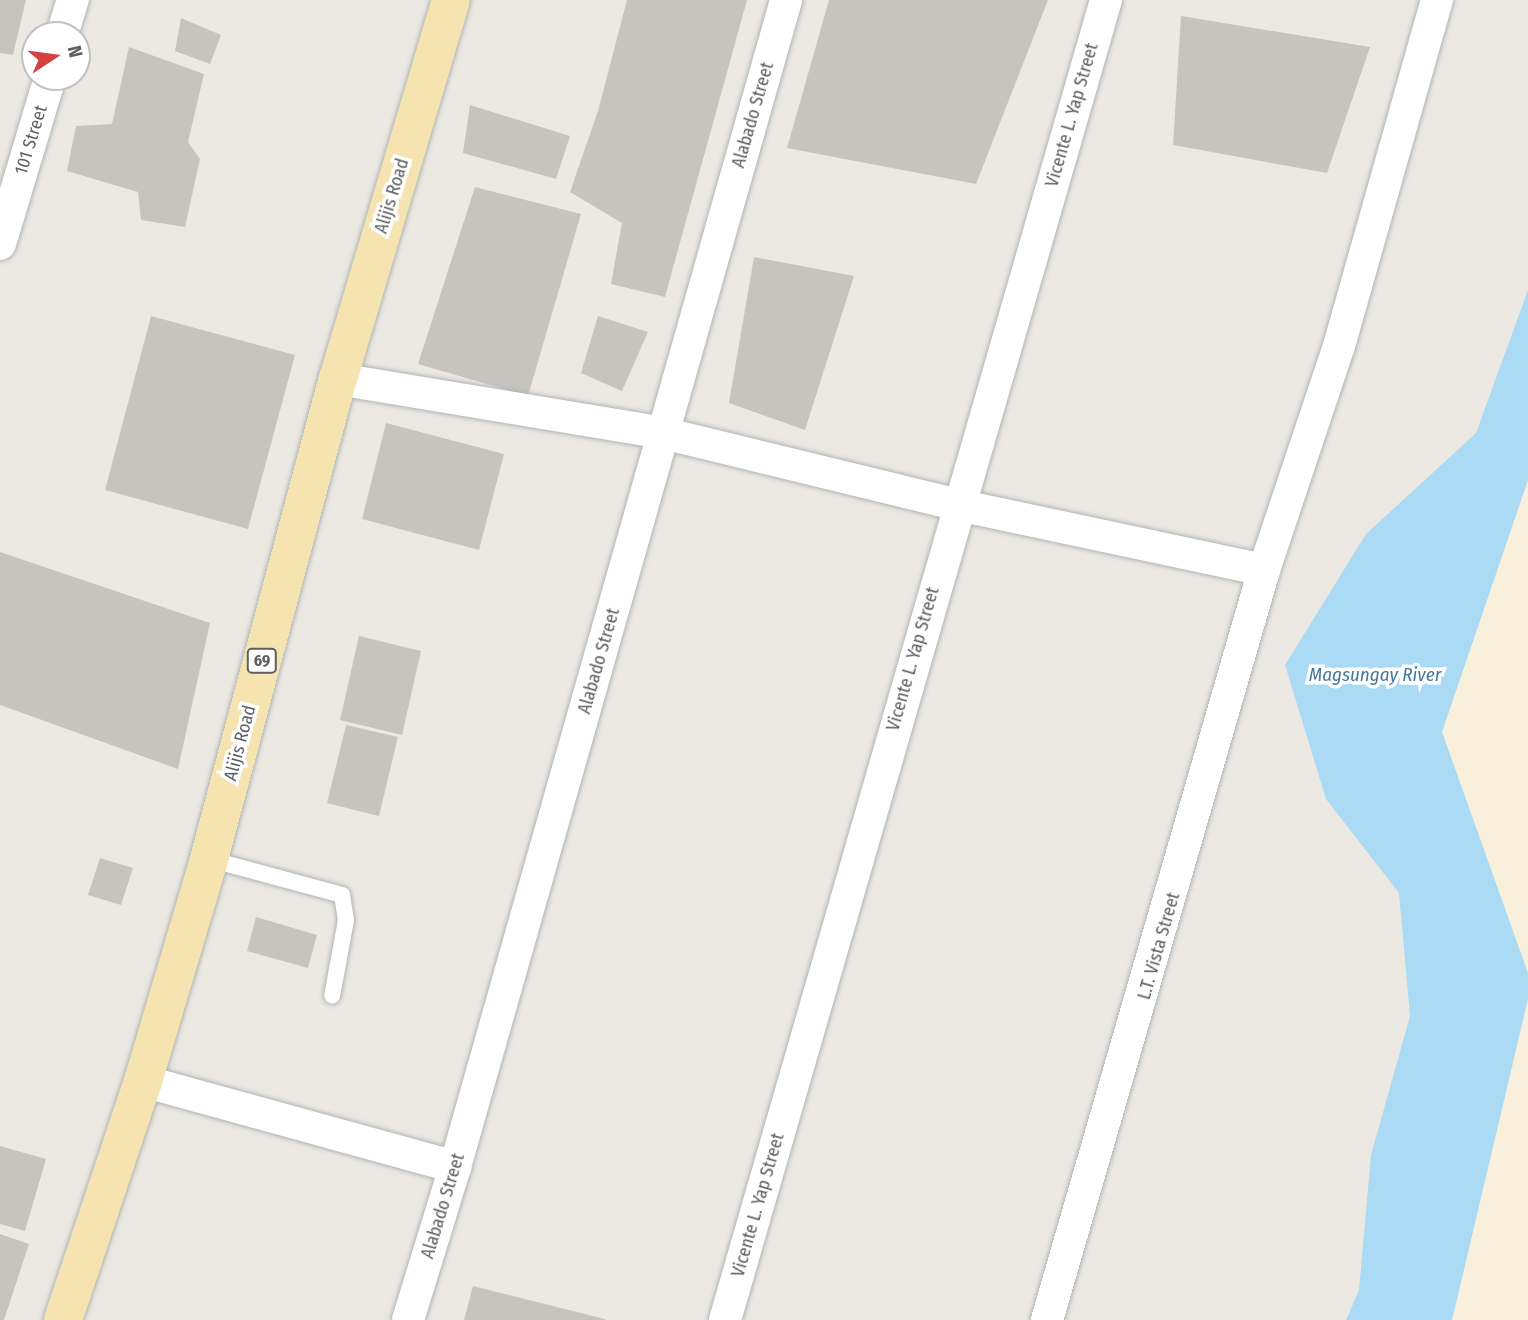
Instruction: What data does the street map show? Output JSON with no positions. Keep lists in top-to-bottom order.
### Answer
{
  "streets": {
    "main road": ["Alijis Road", "69"],
    "street": [
      "Alabado Street",
      "Vicente L. Yap Street",
      "101 Street",
      "L.T. Vista Street"
    ]
  },
  "water": ["Magsungay River"],
  "north": "right"
}
